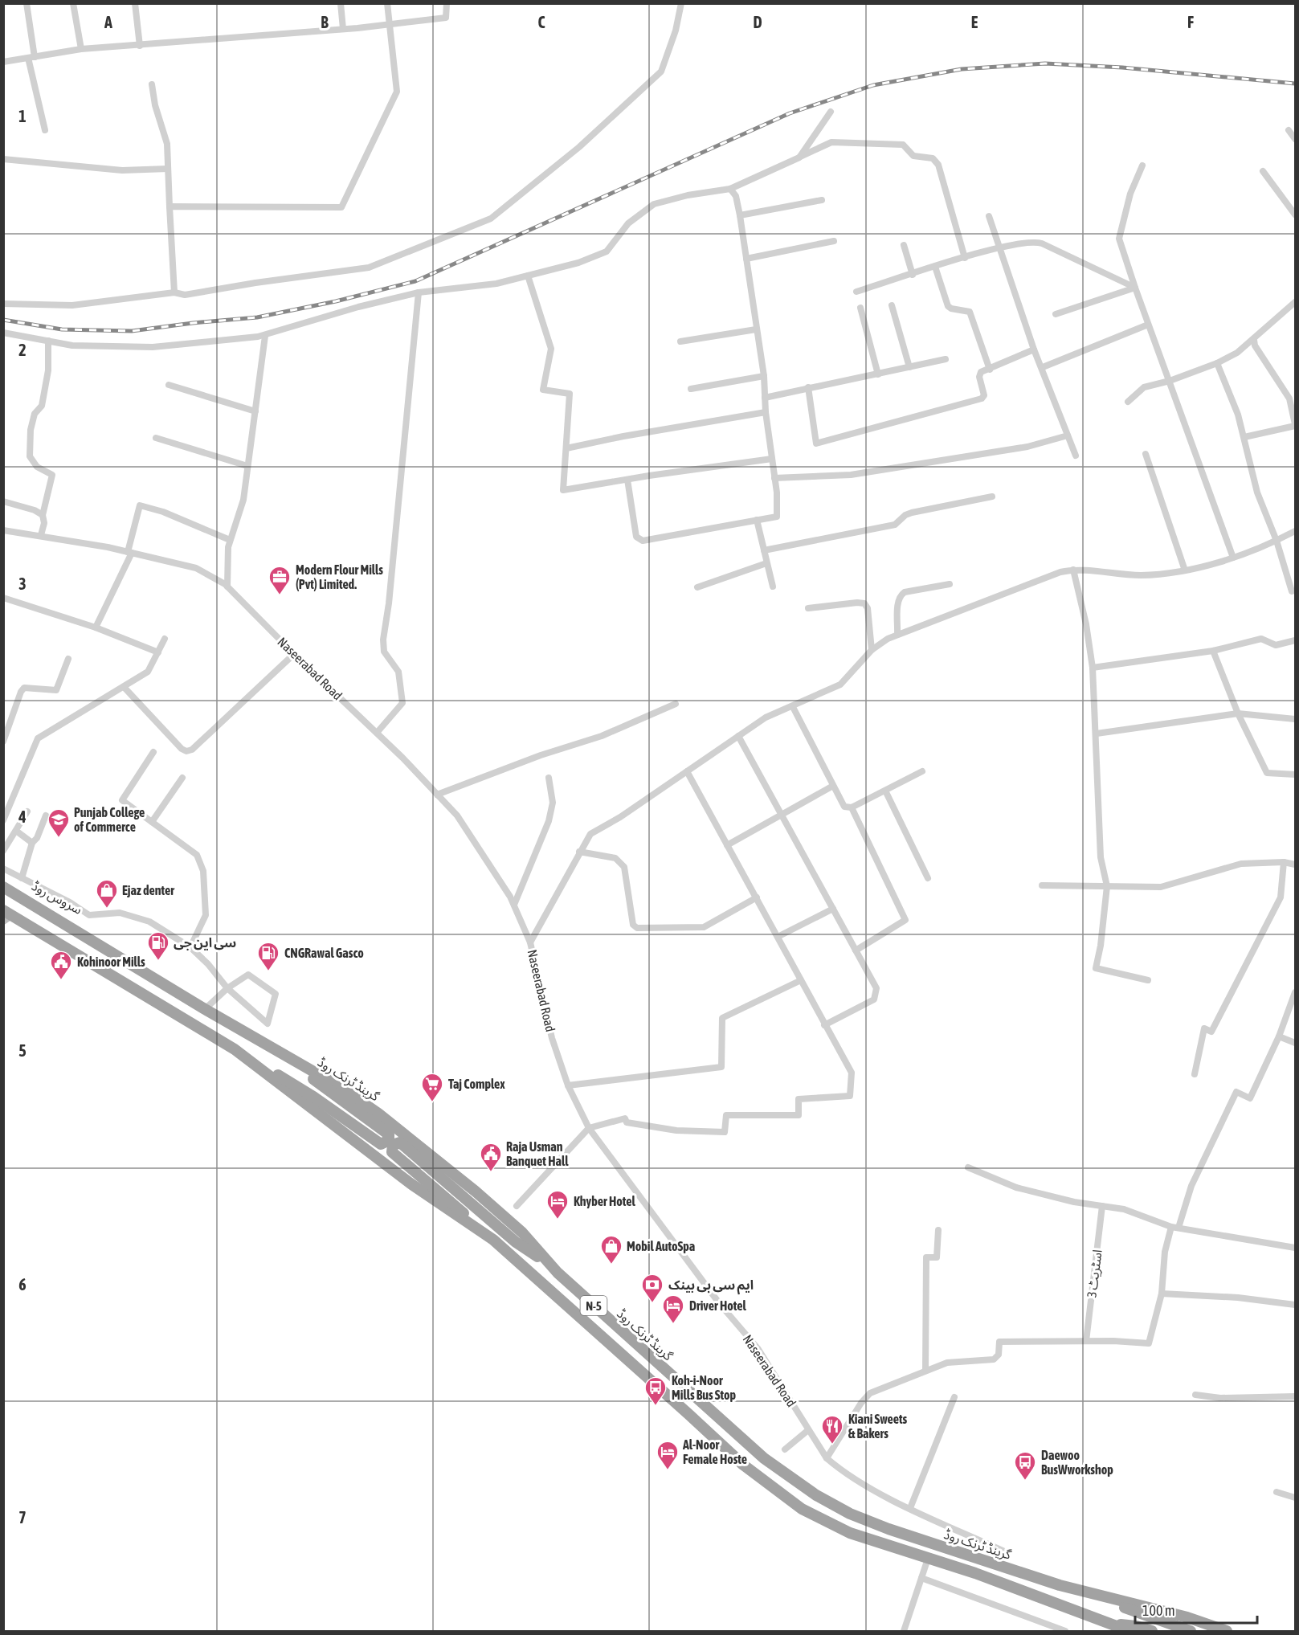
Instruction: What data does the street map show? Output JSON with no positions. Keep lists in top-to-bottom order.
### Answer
{
  "streets": {
    "highway": ["گرینڈ ٹرنک روڈ", "N-5"],
    "street": ["Naseerabad Road", "سروس روڈ", "اسٹریٹ 3"]
  },
  "places": {
    "office": ["Modern Flour Mills (Pvt) Limited."],
    "school or university": ["Punjab College of Commerce"],
    "shop": ["Ejaz denter", "Mobil AutoSpa"],
    "fuel station": ["سی این جی", "CNGRawal Gasco"],
    "public building": ["Kohinoor Mills", "Raja Usman Banquet Hall"],
    "supermarket": ["Taj Complex"],
    "hotel": ["Khyber Hotel", "Driver Hotel", "Al-Noor Female Hoste"],
    "bank": ["ایم سی بی بینک"],
    "bus stop": ["Koh-i-Noor Mills Bus Stop", "Daewoo BusWworkshop"],
    "restaurant": ["Kiani Sweets & Bakers"]
  },
  "scale_bar": "100 m",
  "grid": {
    "columns": [
      "A",
      "B",
      "C",
      "D",
      "E",
      "F"
    ],
    "rows": [
      "1",
      "2",
      "3",
      "4",
      "5",
      "6",
      "7"
    ]
  }
}
